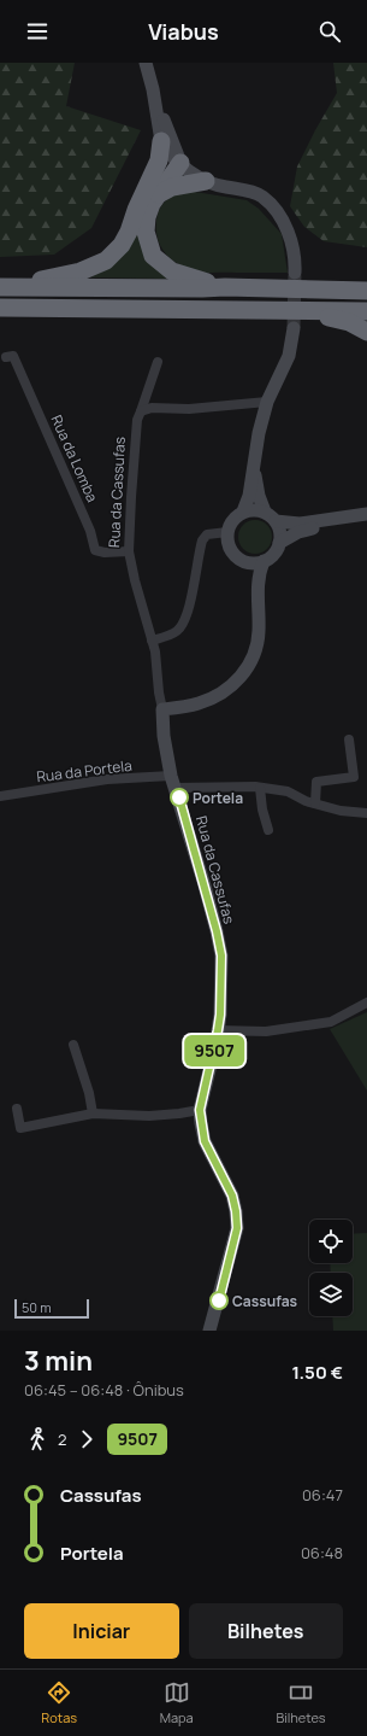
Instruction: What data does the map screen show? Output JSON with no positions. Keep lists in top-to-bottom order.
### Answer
{
  "streets": {
    "main road": ["Rua da Cassufas"],
    "street": ["Rua da Lomba", "Rua da Portela"]
  },
  "crossings": [
    ["Rua da Lomba", "Rua da Cassufas"],
    ["Rua da Cassufas", "Rua da Portela"]
  ],
  "places": ["Portela", "Cassufas"],
  "lines": ["bus line 9507"],
  "scale_bar": "50 m",
  "page": {
    "header": "Viabus",
    "on_map": "9507",
    "scale": "50 m",
    "heading": ["3 min", "06:45 – 06:48 · Ônibus", "1.50 €"],
    "legs": ["2", "9507"],
    "list": [
      {
        "name": "Cassufas",
        "value": "06:47"
      },
      {
        "name": "Portela",
        "value": "06:48"
      }
    ],
    "buttons": ["Iniciar", "Bilhetes"],
    "tabs": ["Rotas", "Mapa", "Bilhetes"]
  }
}
